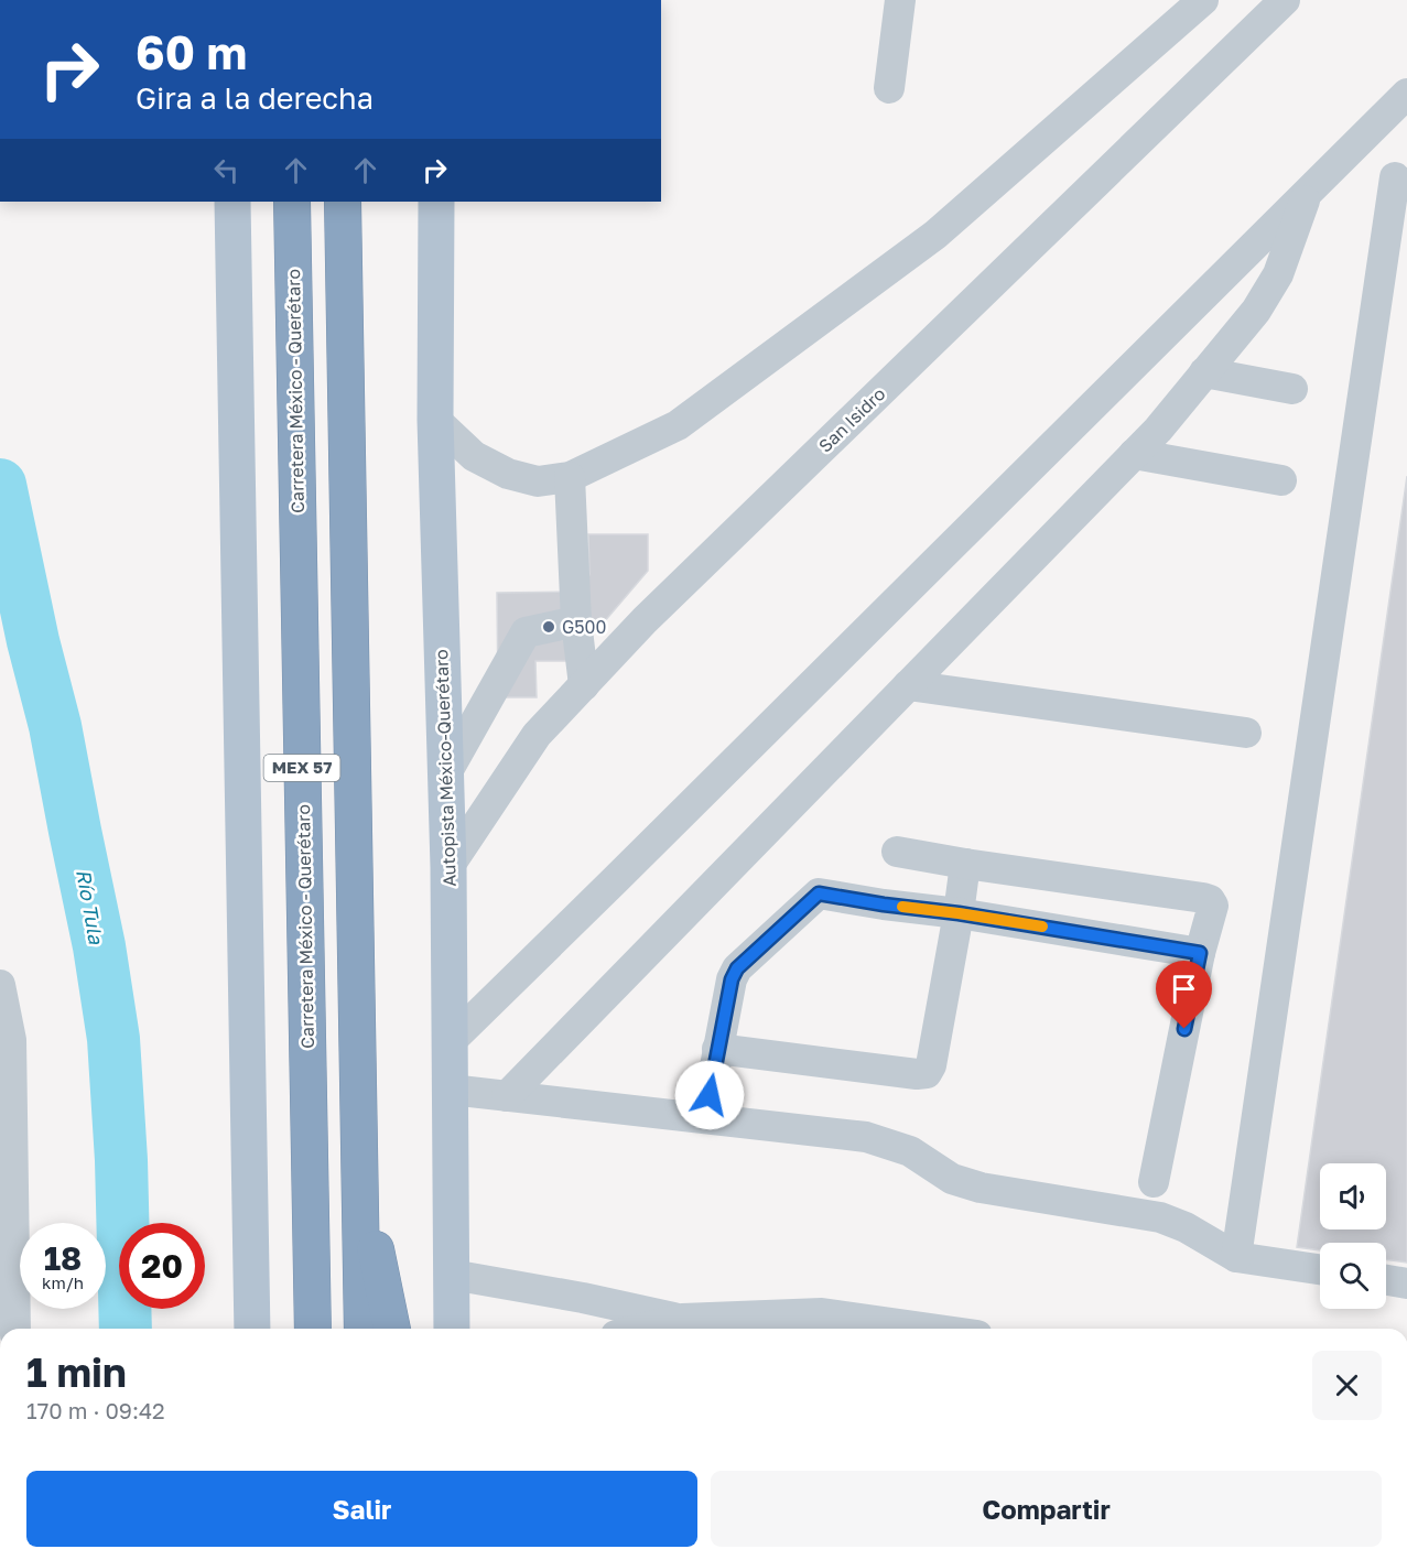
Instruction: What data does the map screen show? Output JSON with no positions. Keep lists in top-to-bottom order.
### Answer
{
  "streets": {
    "highway": ["Carretera México - Querétaro", "MEX 57"],
    "main road": ["Autopista México-Querétaro"],
    "street": ["San Isidro"]
  },
  "crossings": [
    ["San Isidro", "Autopista México-Querétaro"]
  ],
  "water": ["Río Tula"],
  "places": ["G500"],
  "page": {
    "turn": ["60 m", "Gira a la derecha"],
    "speed": "18 km/h",
    "limit": "20",
    "heading": ["1 min", "170 m · 09:42"],
    "buttons": ["Salir", "Compartir"]
  }
}
